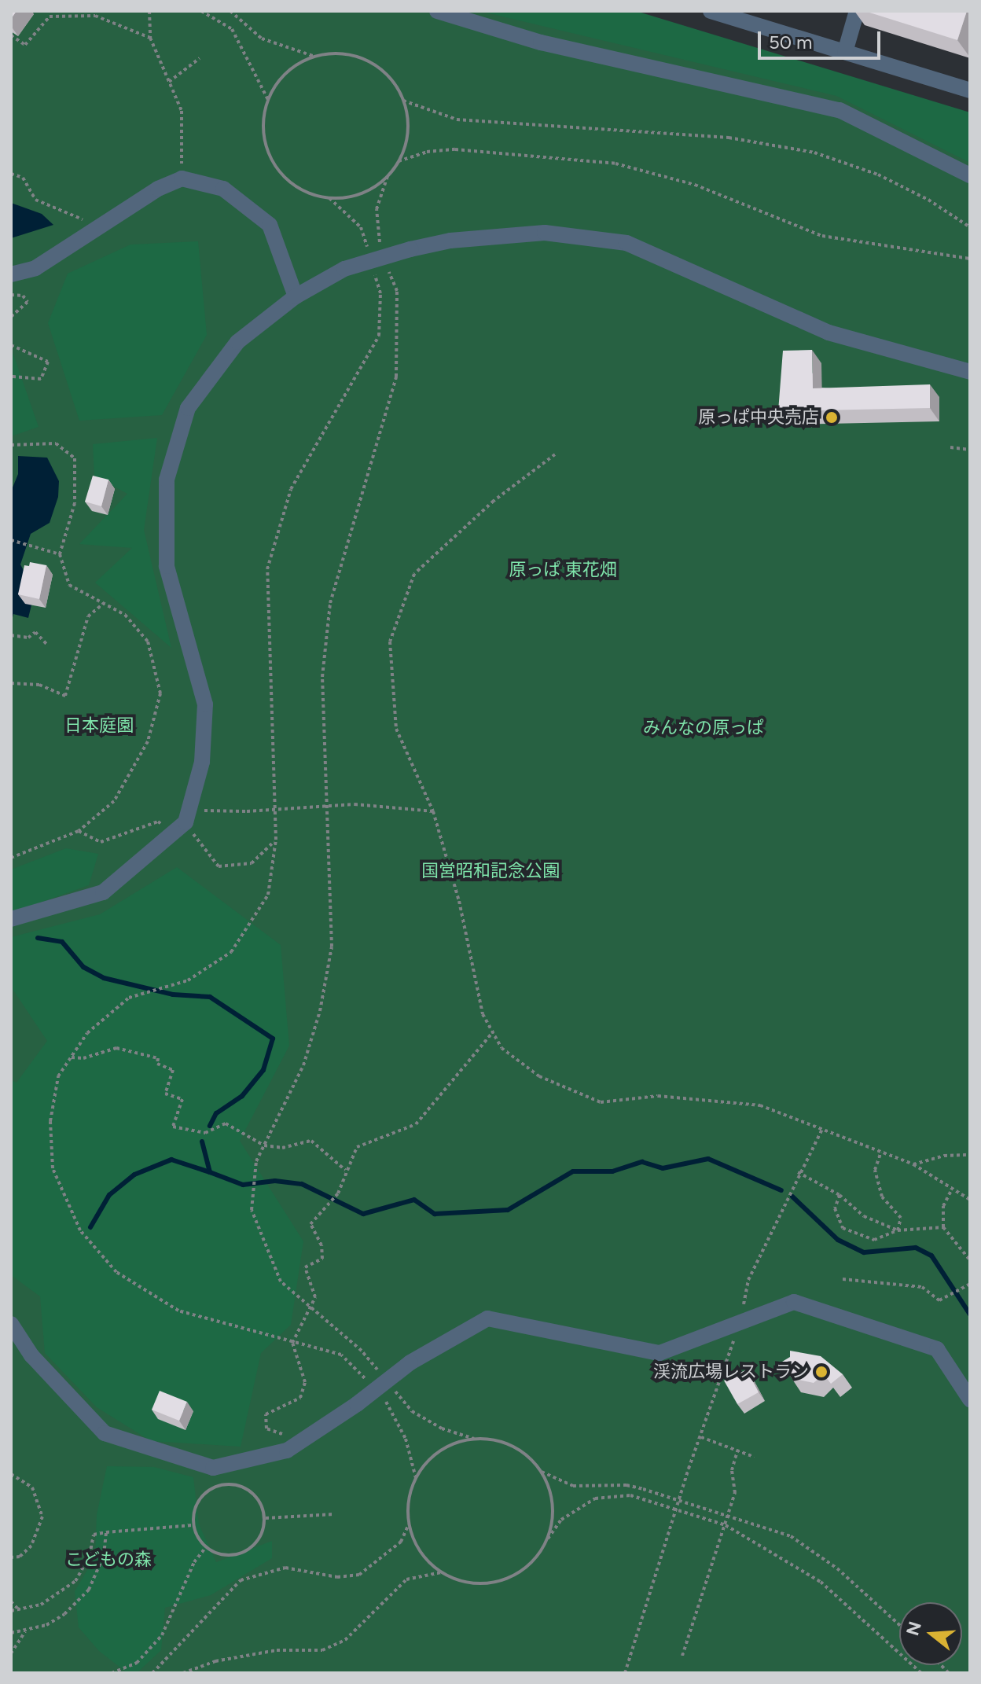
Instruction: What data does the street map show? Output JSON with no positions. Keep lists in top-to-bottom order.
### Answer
{
  "parks": [
    "原っぱ 東花畑",
    "日本庭園",
    "みんなの原っぱ",
    "国営昭和記念公園",
    "こどもの森"
  ],
  "places": ["原っぱ中央売店", "渓流広場レストラン"],
  "scale_bar": "50 m",
  "north": "left"
}
